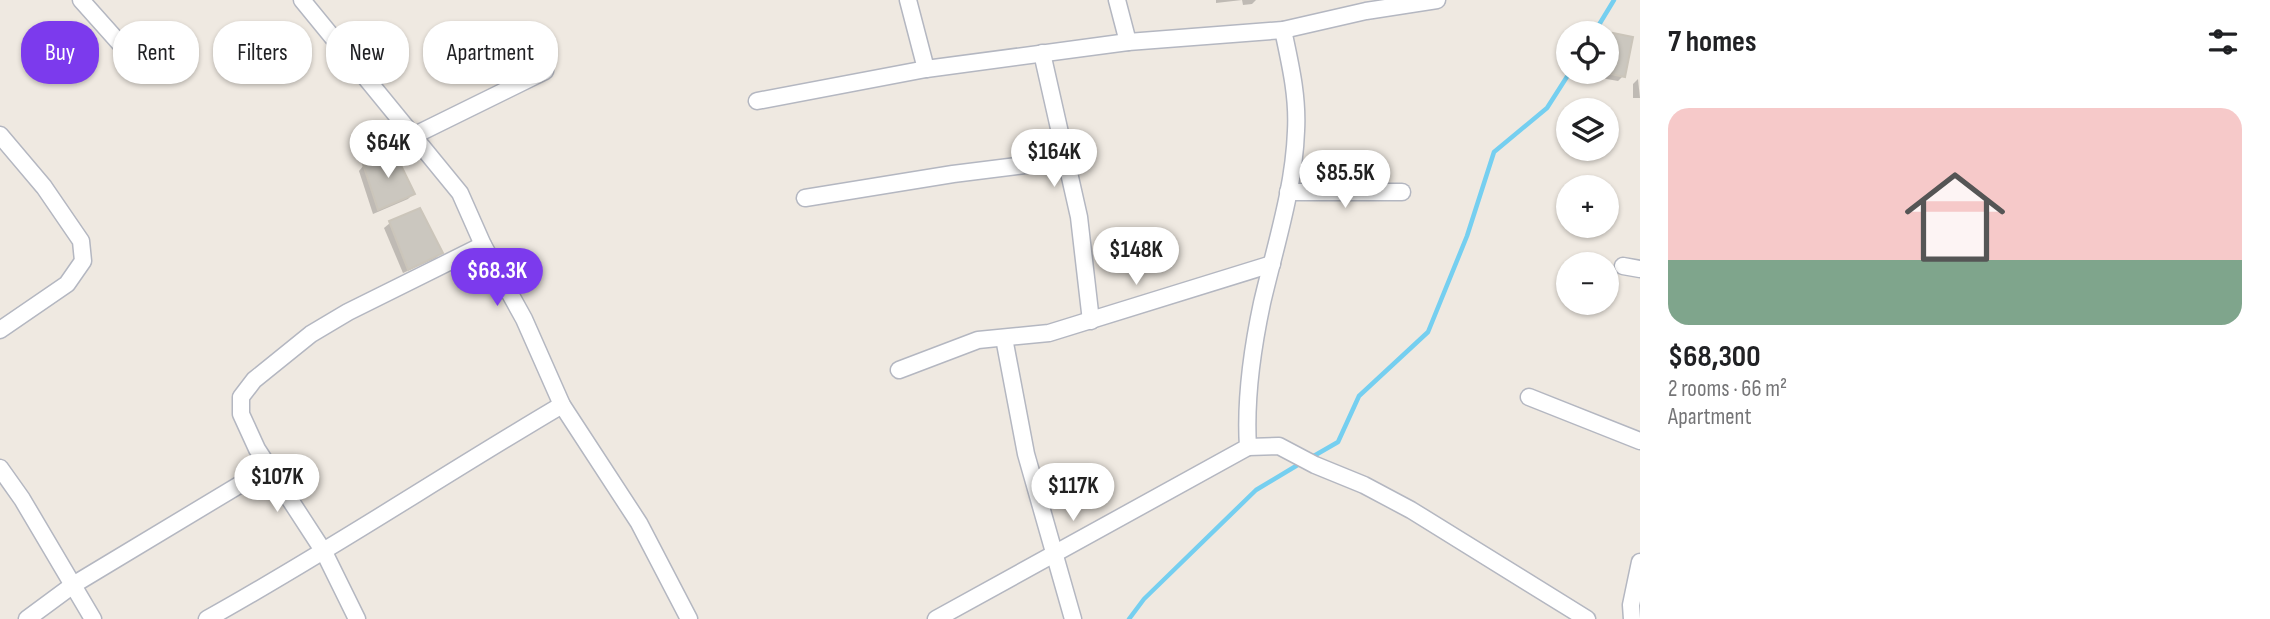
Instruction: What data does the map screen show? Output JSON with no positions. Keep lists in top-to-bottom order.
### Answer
{
  "page": {
    "heading": "7 homes",
    "map_buttons": ["+", "−"],
    "chip": [
      "Buy",
      "Rent",
      "Filters",
      "New",
      "Apartment"
    ],
    "list": [
      {
        "name": "$68,300",
        "note": "2 rooms · 66 m² · Apartment"
      }
    ],
    "price": [
      "$64K",
      "$164K",
      "$85.5K",
      "$148K",
      "$68.3K",
      "$107K",
      "$117K"
    ]
  }
}
